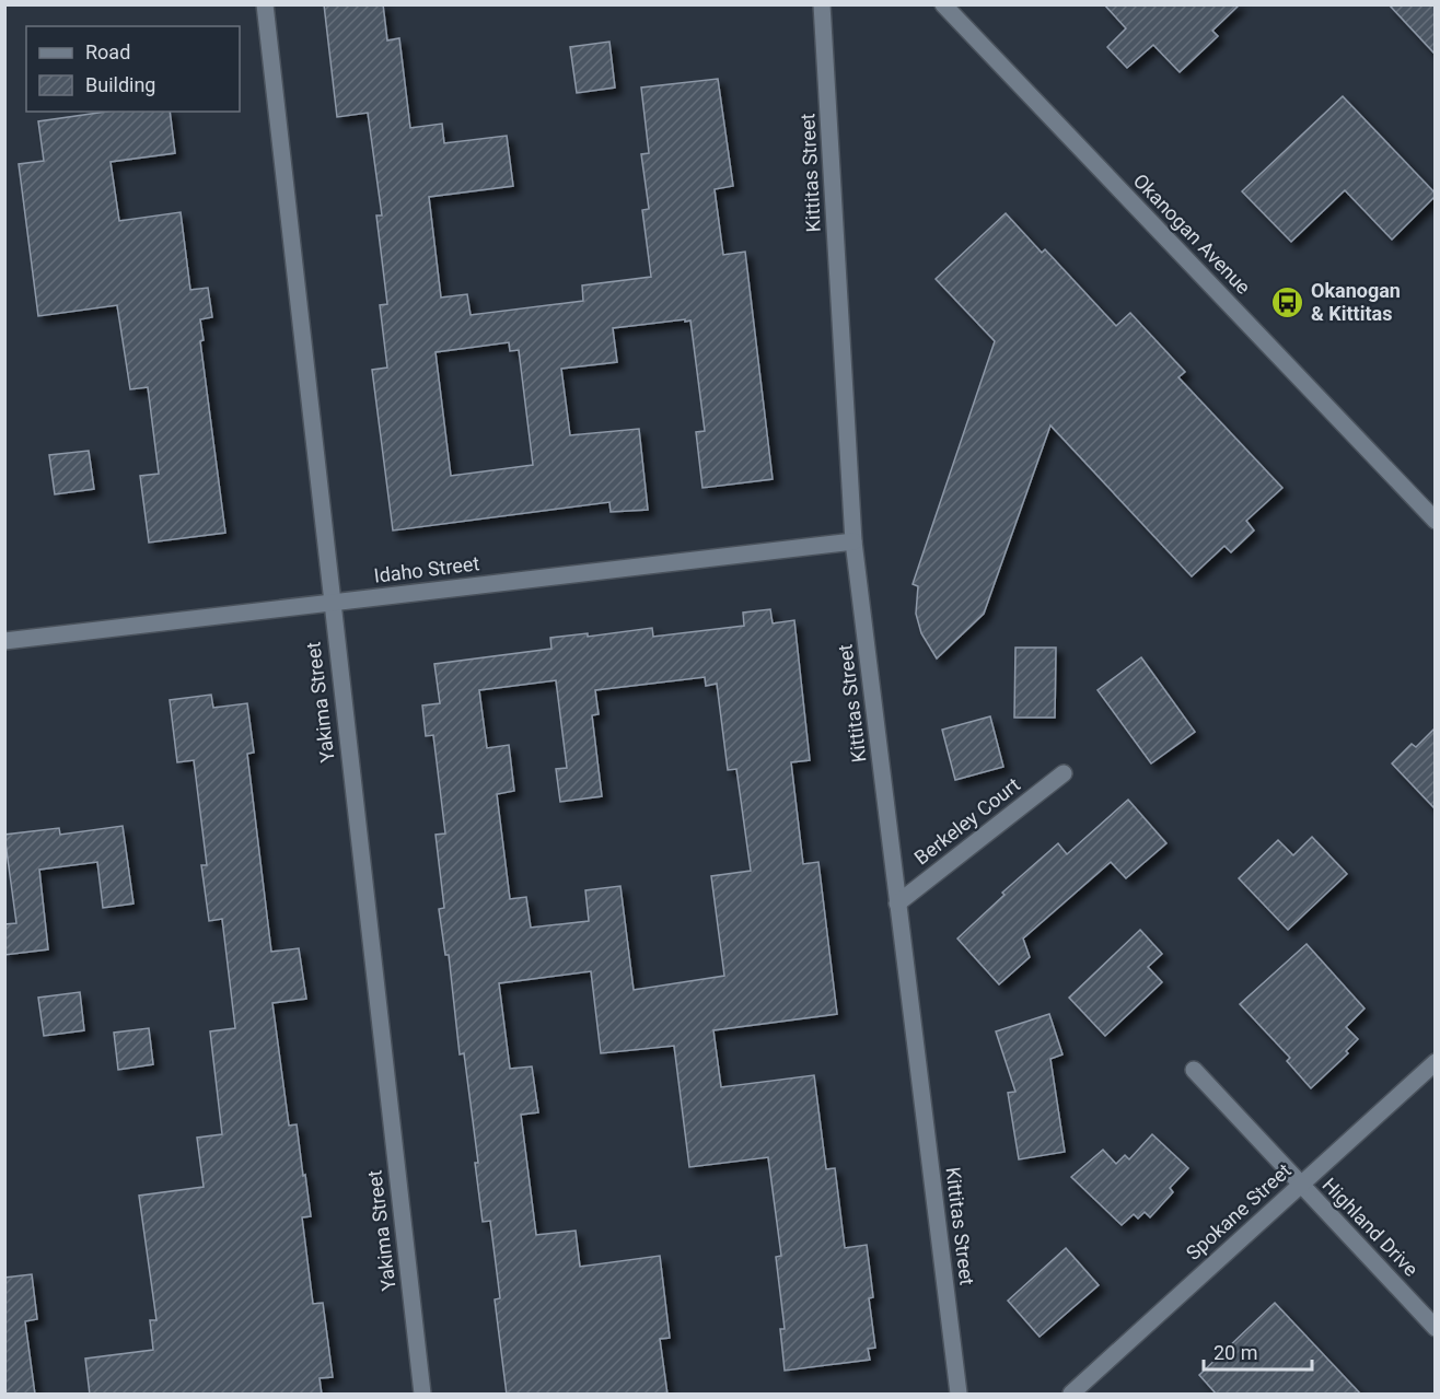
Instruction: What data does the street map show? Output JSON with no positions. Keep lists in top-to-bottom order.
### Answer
{
  "streets": {
    "street": [
      "Kittitas Street",
      "Okanogan Avenue",
      "Idaho Street",
      "Yakima Street",
      "Berkeley Court",
      "Spokane Street",
      "Highland Drive"
    ]
  },
  "crossings": [
    ["Kittitas Street", "Idaho Street"],
    ["Kittitas Street", "Berkeley Court"],
    ["Idaho Street", "Yakima Street"],
    ["Spokane Street", "Highland Drive"]
  ],
  "places": {
    "bus stop": ["Okanogan & Kittitas"]
  },
  "legend": ["Road", "Building"],
  "scale_bar": "20 m"
}
